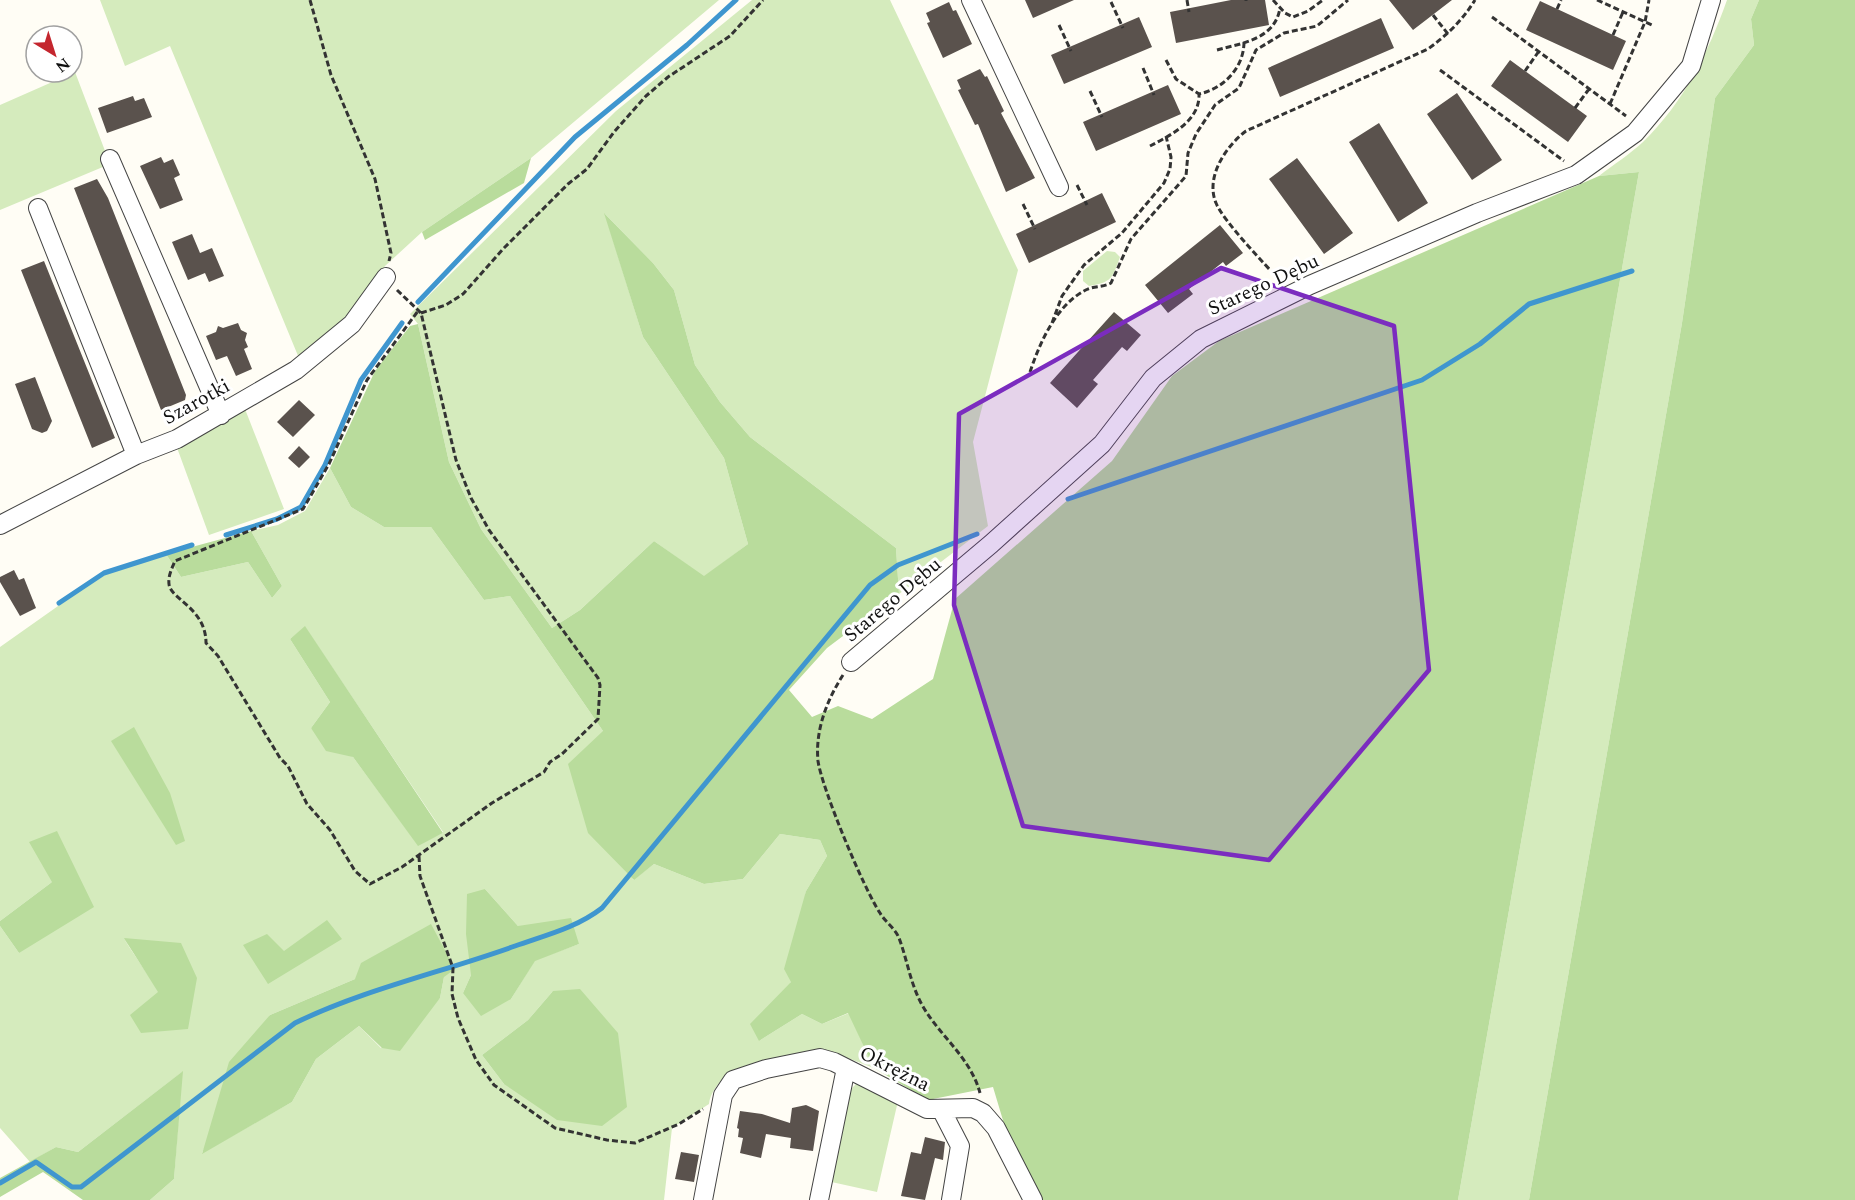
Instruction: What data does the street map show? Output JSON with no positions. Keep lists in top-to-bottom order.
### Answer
{
  "streets": {
    "street": ["Starego Dębu", "Szarotki", "Okrężna"]
  },
  "north": "bottom right"
}
